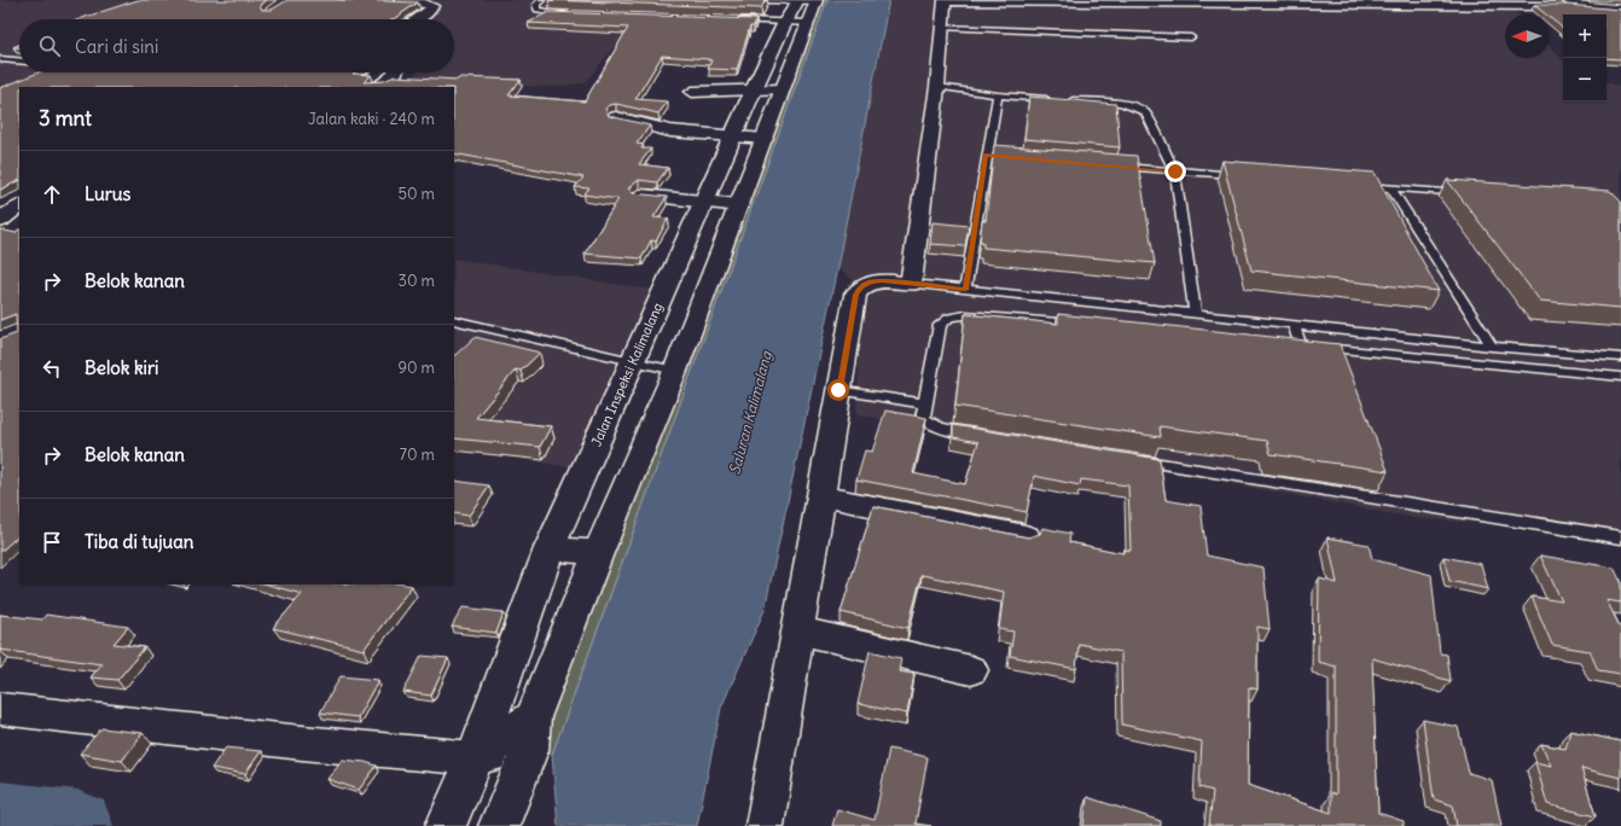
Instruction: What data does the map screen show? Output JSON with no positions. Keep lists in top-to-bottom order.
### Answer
{
  "streets": {
    "main road": ["Jalan Inspeksi Kalimalang"]
  },
  "water": ["Saluran Kalimalang"],
  "north": "left",
  "page": {
    "map_buttons": ["+", "−"],
    "search": "Cari di sini",
    "heading": ["3 mnt", "Jalan kaki · 240 m"],
    "list": [
      ["Lurus", "50 m"],
      ["Belok kanan", "30 m"],
      ["Belok kiri", "90 m"],
      ["Belok kanan", "70 m"],
      "Tiba di tujuan"
    ]
  }
}
